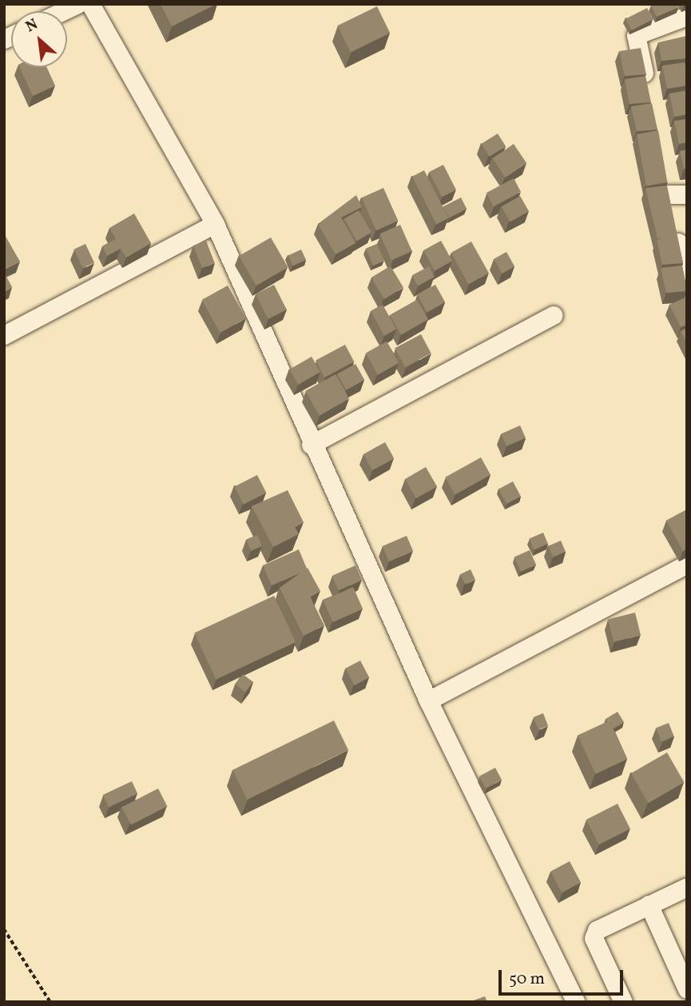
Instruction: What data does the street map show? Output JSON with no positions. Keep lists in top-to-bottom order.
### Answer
{
  "scale_bar": "50 m",
  "north": "top left"
}
